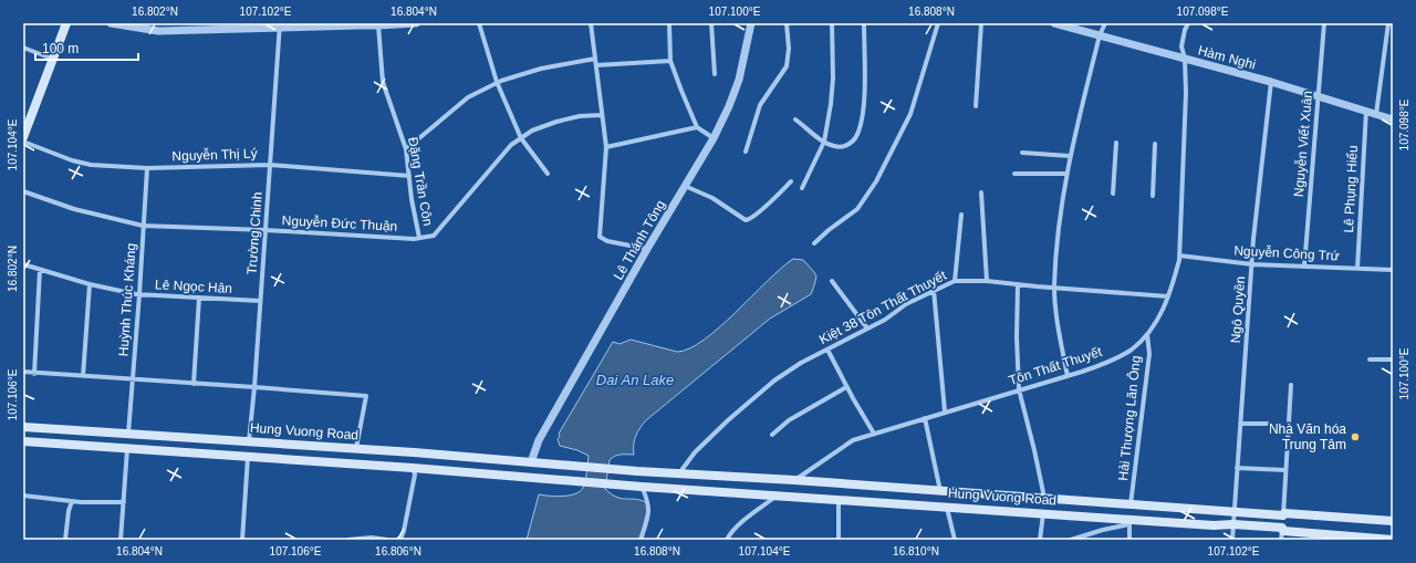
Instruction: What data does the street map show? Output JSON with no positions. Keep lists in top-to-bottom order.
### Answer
{
  "streets": {
    "main road": ["Hung Vuong Road"],
    "street": [
      "Hàm Nghi",
      "Nguyễn Viết Xuân",
      "Nguyễn Thị Lý",
      "Đặng Trần Côn",
      "Lê Phụng Hiểu",
      "Nguyễn Đức Thuận",
      "Trường Chinh",
      "Lê Thánh Tông",
      "Nguyễn Công Trứ",
      "Lê Ngọc Hân",
      "Huỳnh Thúc Kháng",
      "Kiệt 38 Tôn Thất Thuyết",
      "Ngô Quyền",
      "Tôn Thất Thuyết",
      "Hải Thượng Lãn Ông"
    ]
  },
  "crossings": [
    ["Hàm Nghi", "Nguyễn Viết Xuân"],
    ["Hàm Nghi", "Lê Phụng Hiểu"],
    ["Hàm Nghi", "Ngô Quyền"],
    ["Hàm Nghi", "Tôn Thất Thuyết"],
    ["Nguyễn Viết Xuân", "Nguyễn Công Trứ"],
    ["Nguyễn Thị Lý", "Đặng Trần Côn"],
    ["Nguyễn Thị Lý", "Trường Chinh"],
    ["Nguyễn Thị Lý", "Huỳnh Thúc Kháng"],
    ["Đặng Trần Côn", "Nguyễn Đức Thuận"],
    ["Lê Phụng Hiểu", "Nguyễn Công Trứ"],
    ["Nguyễn Đức Thuận", "Trường Chinh"],
    ["Nguyễn Đức Thuận", "Huỳnh Thúc Kháng"],
    ["Trường Chinh", "Lê Ngọc Hân"],
    ["Trường Chinh", "Hung Vuong Road"],
    ["Lê Thánh Tông", "Hung Vuong Road"],
    ["Nguyễn Công Trứ", "Ngô Quyền"],
    ["Nguyễn Công Trứ", "Tôn Thất Thuyết"],
    ["Lê Ngọc Hân", "Huỳnh Thúc Kháng"],
    ["Huỳnh Thúc Kháng", "Hung Vuong Road"],
    ["Kiệt 38 Tôn Thất Thuyết", "Tôn Thất Thuyết"],
    ["Kiệt 38 Tôn Thất Thuyết", "Hung Vuong Road"],
    ["Ngô Quyền", "Hung Vuong Road"],
    ["Tôn Thất Thuyết", "Hải Thượng Lãn Ông"],
    ["Tôn Thất Thuyết", "Hung Vuong Road"],
    ["Hải Thượng Lãn Ông", "Hung Vuong Road"]
  ],
  "water": ["Dai An Lake"],
  "places": ["Nhà Văn hóa Trung Tâm"],
  "scale_bar": "100 m",
  "coordinates": [
    "16.802°N",
    "107.102°E",
    "16.804°N",
    "107.100°E",
    "16.808°N",
    "107.098°E",
    "107.104°E",
    "107.106°E",
    "16.806°N",
    "16.810°N"
  ]
}
